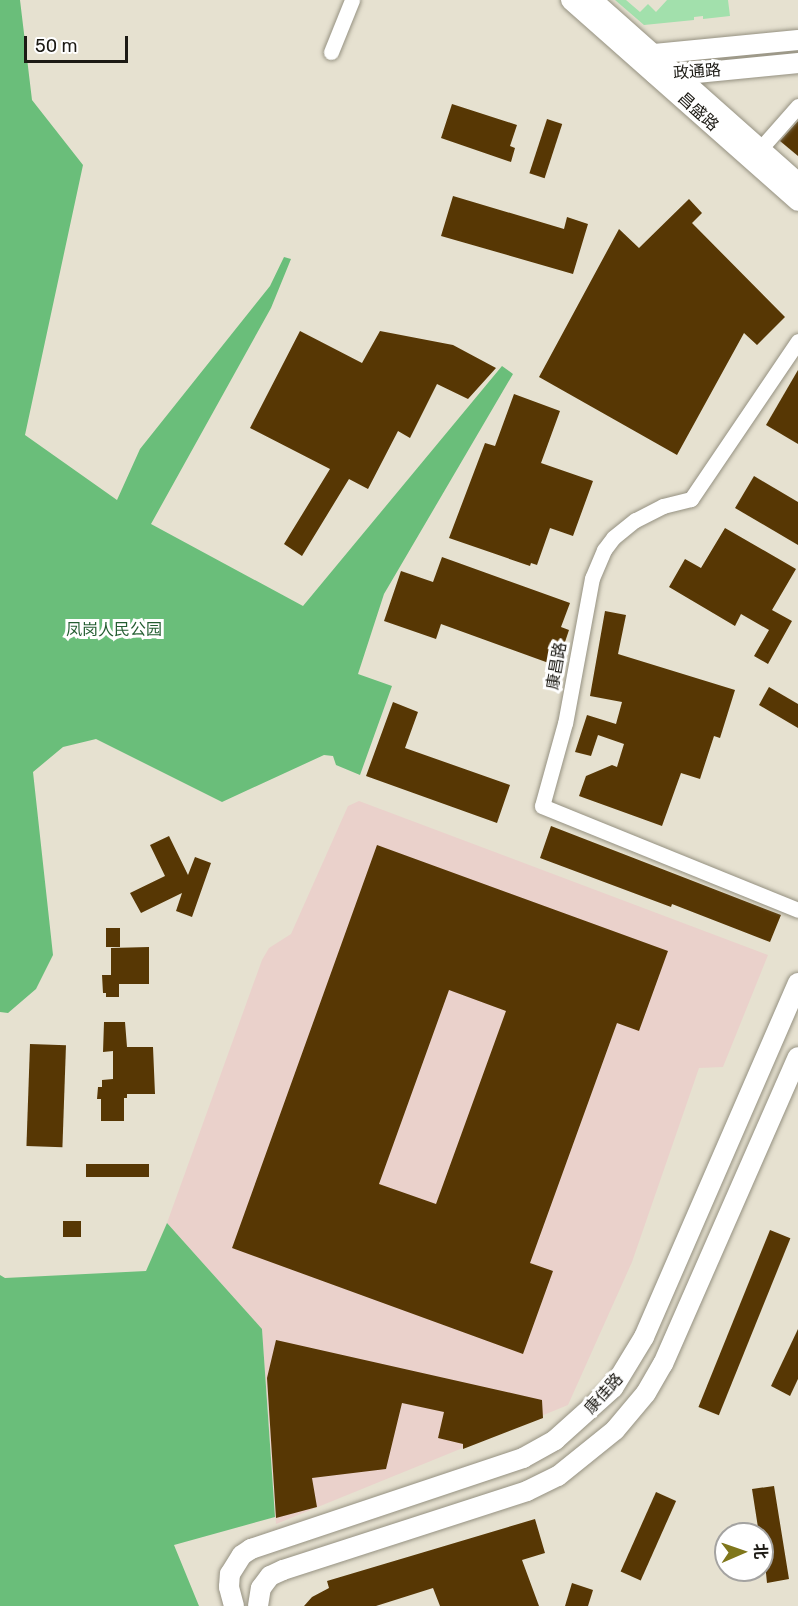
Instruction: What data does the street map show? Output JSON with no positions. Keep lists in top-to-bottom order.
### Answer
{
  "streets": {
    "street": [
      "政通路",
      "昌盛路",
      "康昌路",
      "康佳路"
    ]
  },
  "crossings": [
    ["政通路", "昌盛路"]
  ],
  "parks": ["凤岗人民公园"],
  "scale_bar": "50 m",
  "north": "right"
}
